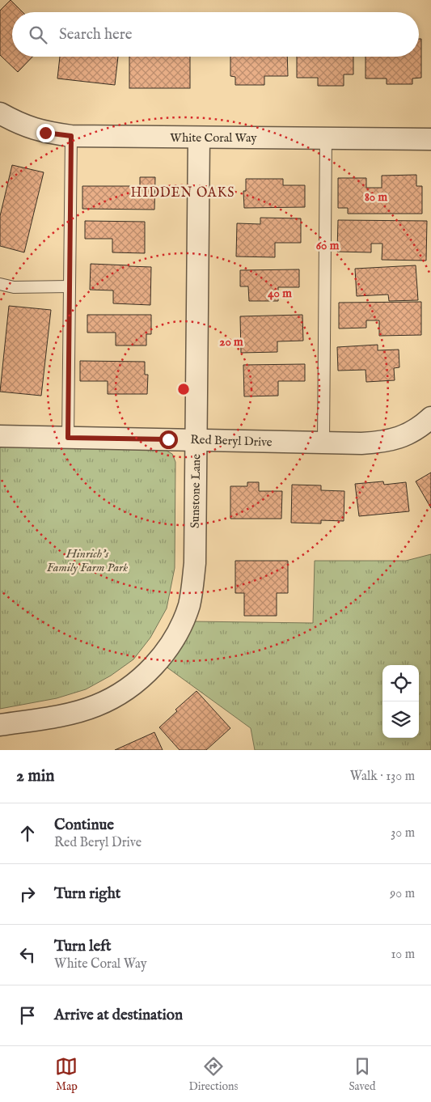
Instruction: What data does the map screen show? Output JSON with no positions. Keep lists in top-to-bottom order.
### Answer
{
  "streets": {
    "street": ["White Coral Way", "Red Beryl Drive", "Sunstone Lane"]
  },
  "crossings": [
    ["White Coral Way", "Sunstone Lane"],
    ["Red Beryl Drive", "Sunstone Lane"]
  ],
  "districts": ["HIDDEN OAKS"],
  "parks": ["Hinrich's Family Farm Park"],
  "page": {
    "search": "Search here",
    "heading": ["2 min", "Walk · 130 m"],
    "list": [
      ["Continue", "Red Beryl Drive", "30 m"],
      ["Turn right", "90 m"],
      ["Turn left", "White Coral Way", "10 m"],
      "Arrive at destination"
    ],
    "nav": ["Map", "Directions", "Saved"]
  },
  "rings": [
    "80 m",
    "60 m",
    "40 m",
    "20 m"
  ]
}
